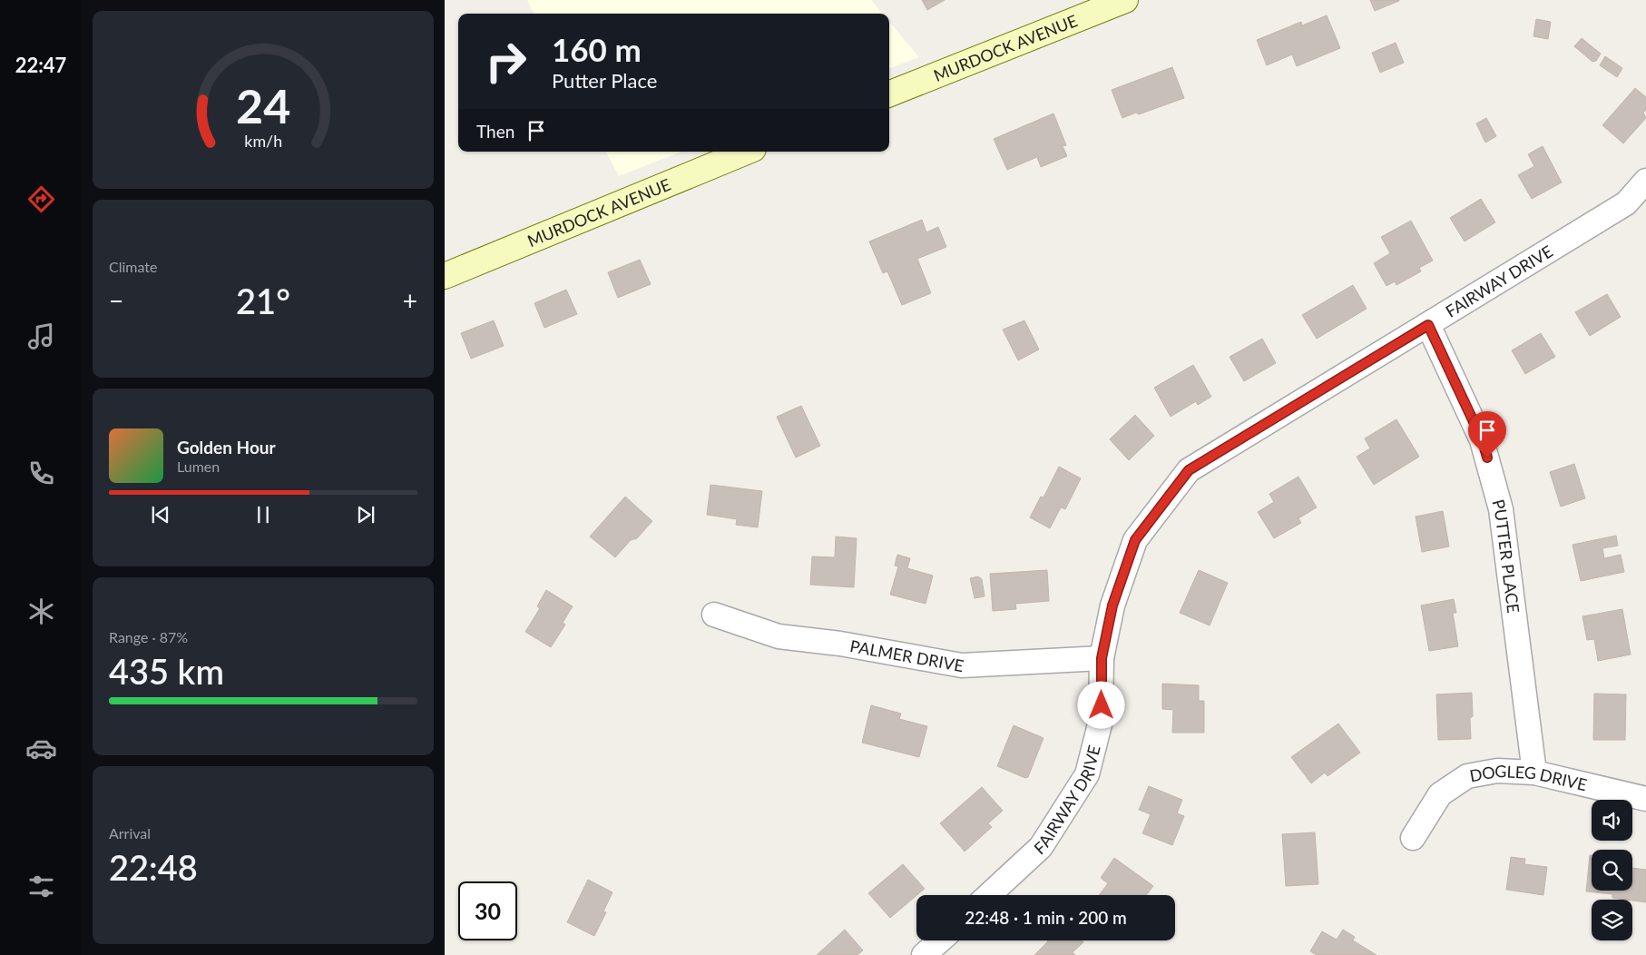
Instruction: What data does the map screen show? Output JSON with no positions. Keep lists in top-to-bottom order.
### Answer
{
  "streets": {
    "main road": ["MURDOCK AVENUE"],
    "street": [
      "FAIRWAY DRIVE",
      "PUTTER PLACE",
      "PALMER DRIVE",
      "DOGLEG DRIVE"
    ]
  },
  "crossings": [
    ["FAIRWAY DRIVE", "PUTTER PLACE"],
    ["FAIRWAY DRIVE", "PALMER DRIVE"],
    ["PUTTER PLACE", "DOGLEG DRIVE"]
  ],
  "page": {
    "tabs": "22:47",
    "turn": ["160 m", "Putter Place"],
    "then": "Then",
    "tile": [
      "Climate",
      ["Range · 87%", "435 km"],
      ["Arrival", "22:48"]
    ],
    "heat": ["−", "21°", "+"],
    "song": ["Golden Hour", "Lumen"],
    "limit": "30",
    "trip": "22:48 · 1 min · 200 m",
    "gauge": ["24", "km/h"]
  }
}
